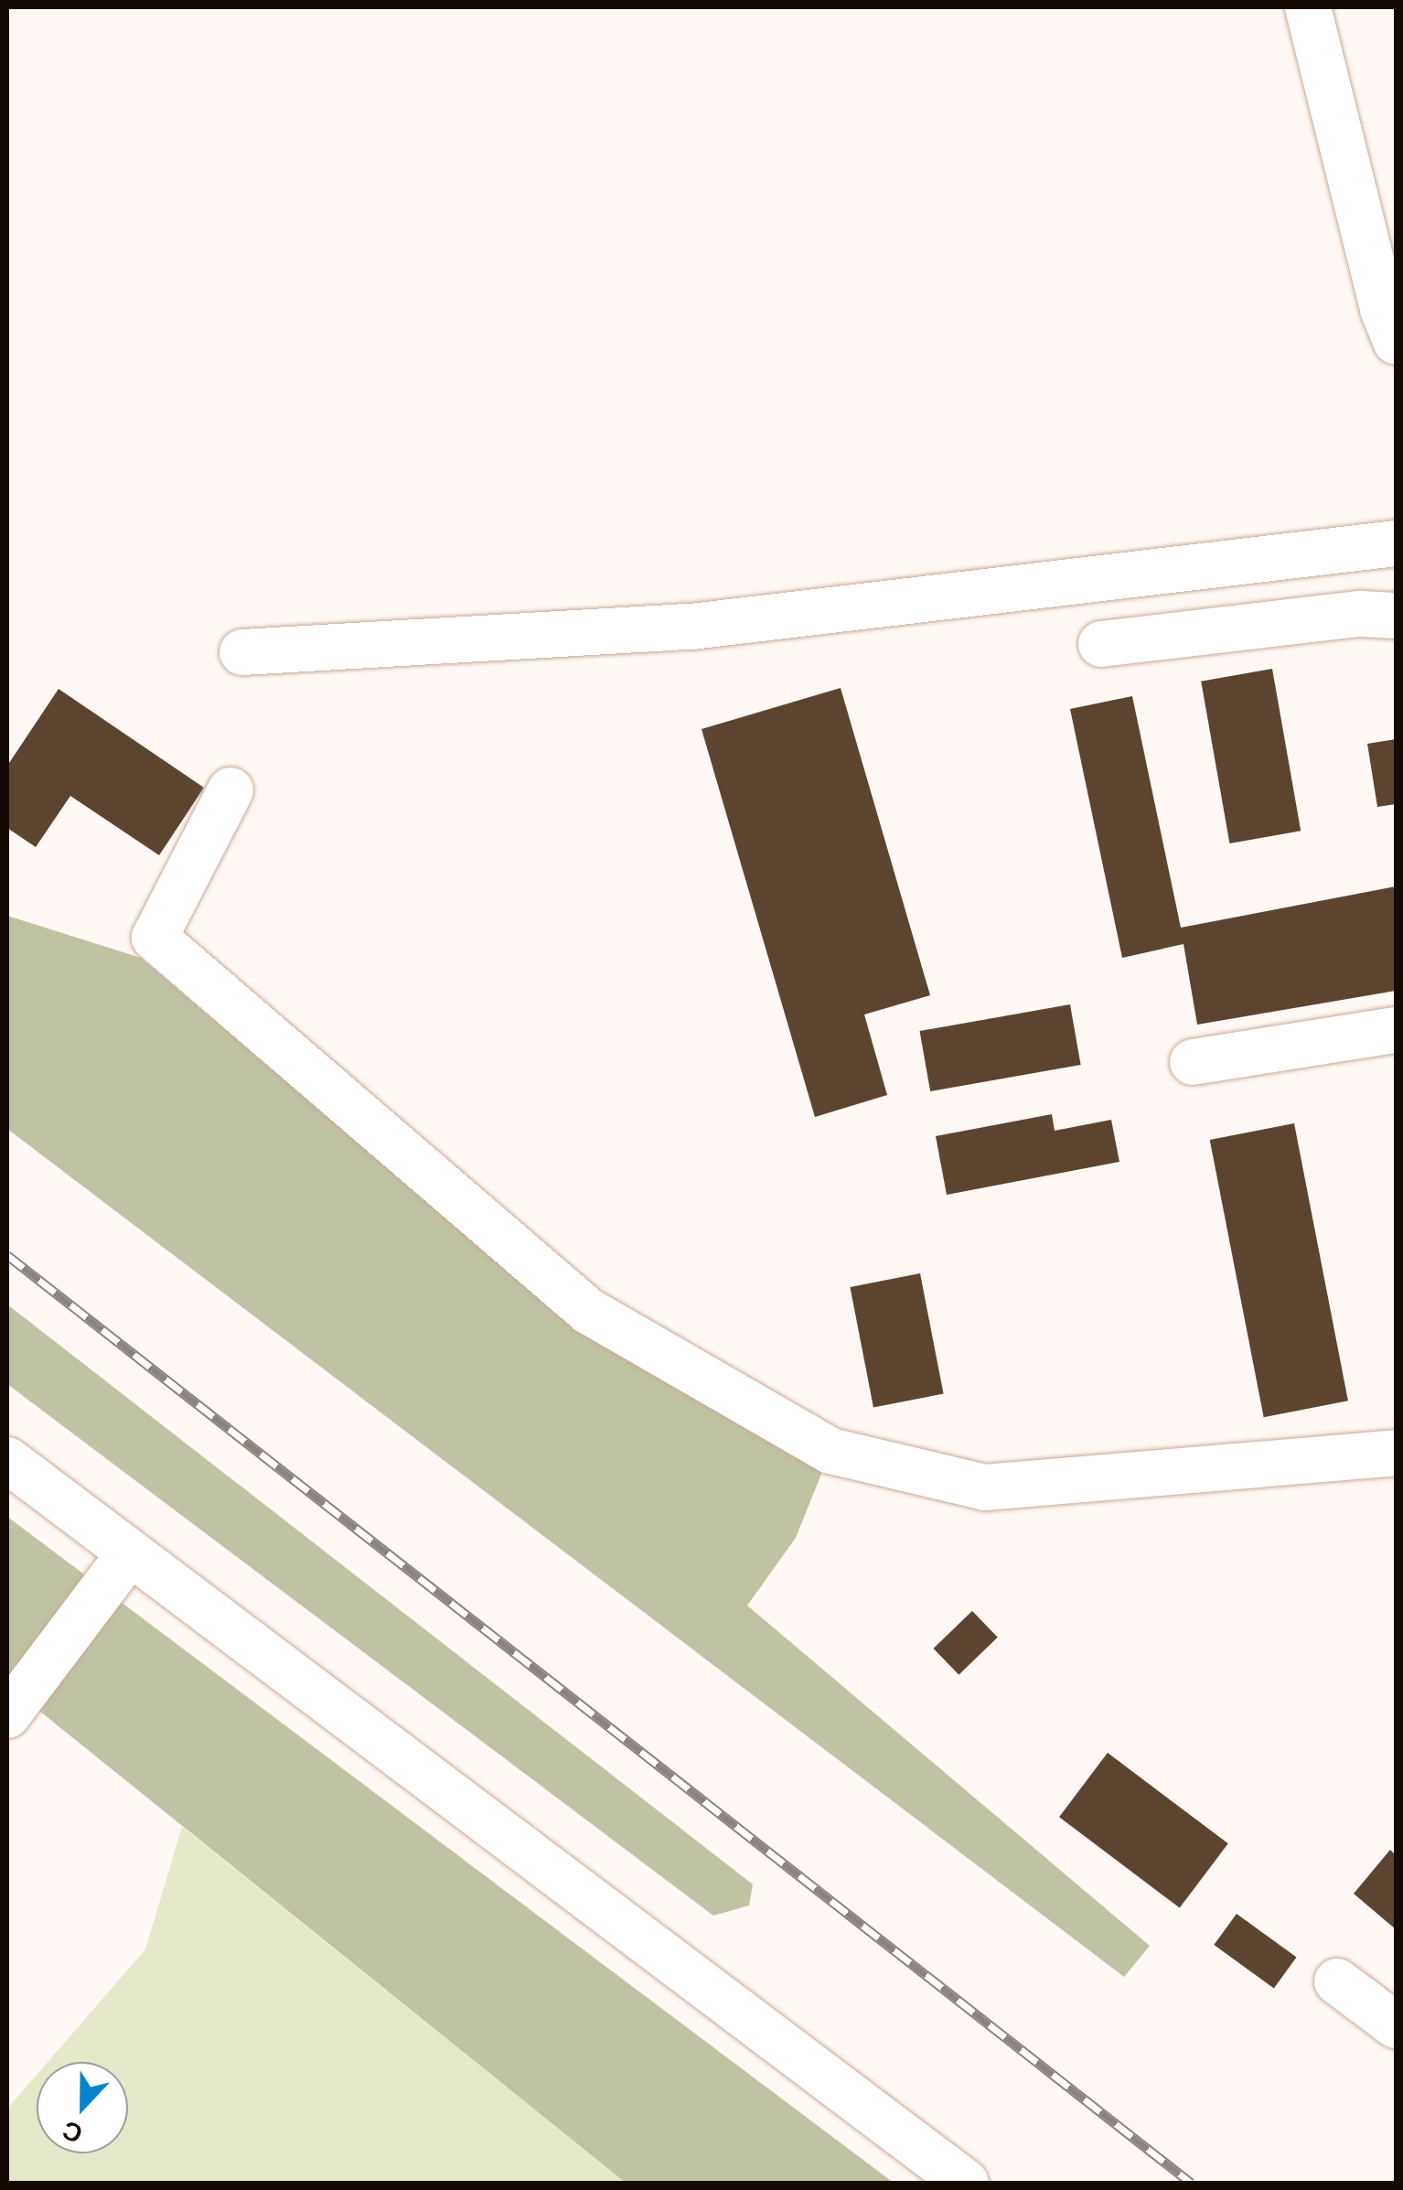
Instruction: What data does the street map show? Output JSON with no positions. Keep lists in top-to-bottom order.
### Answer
{
  "north": "bottom"
}
